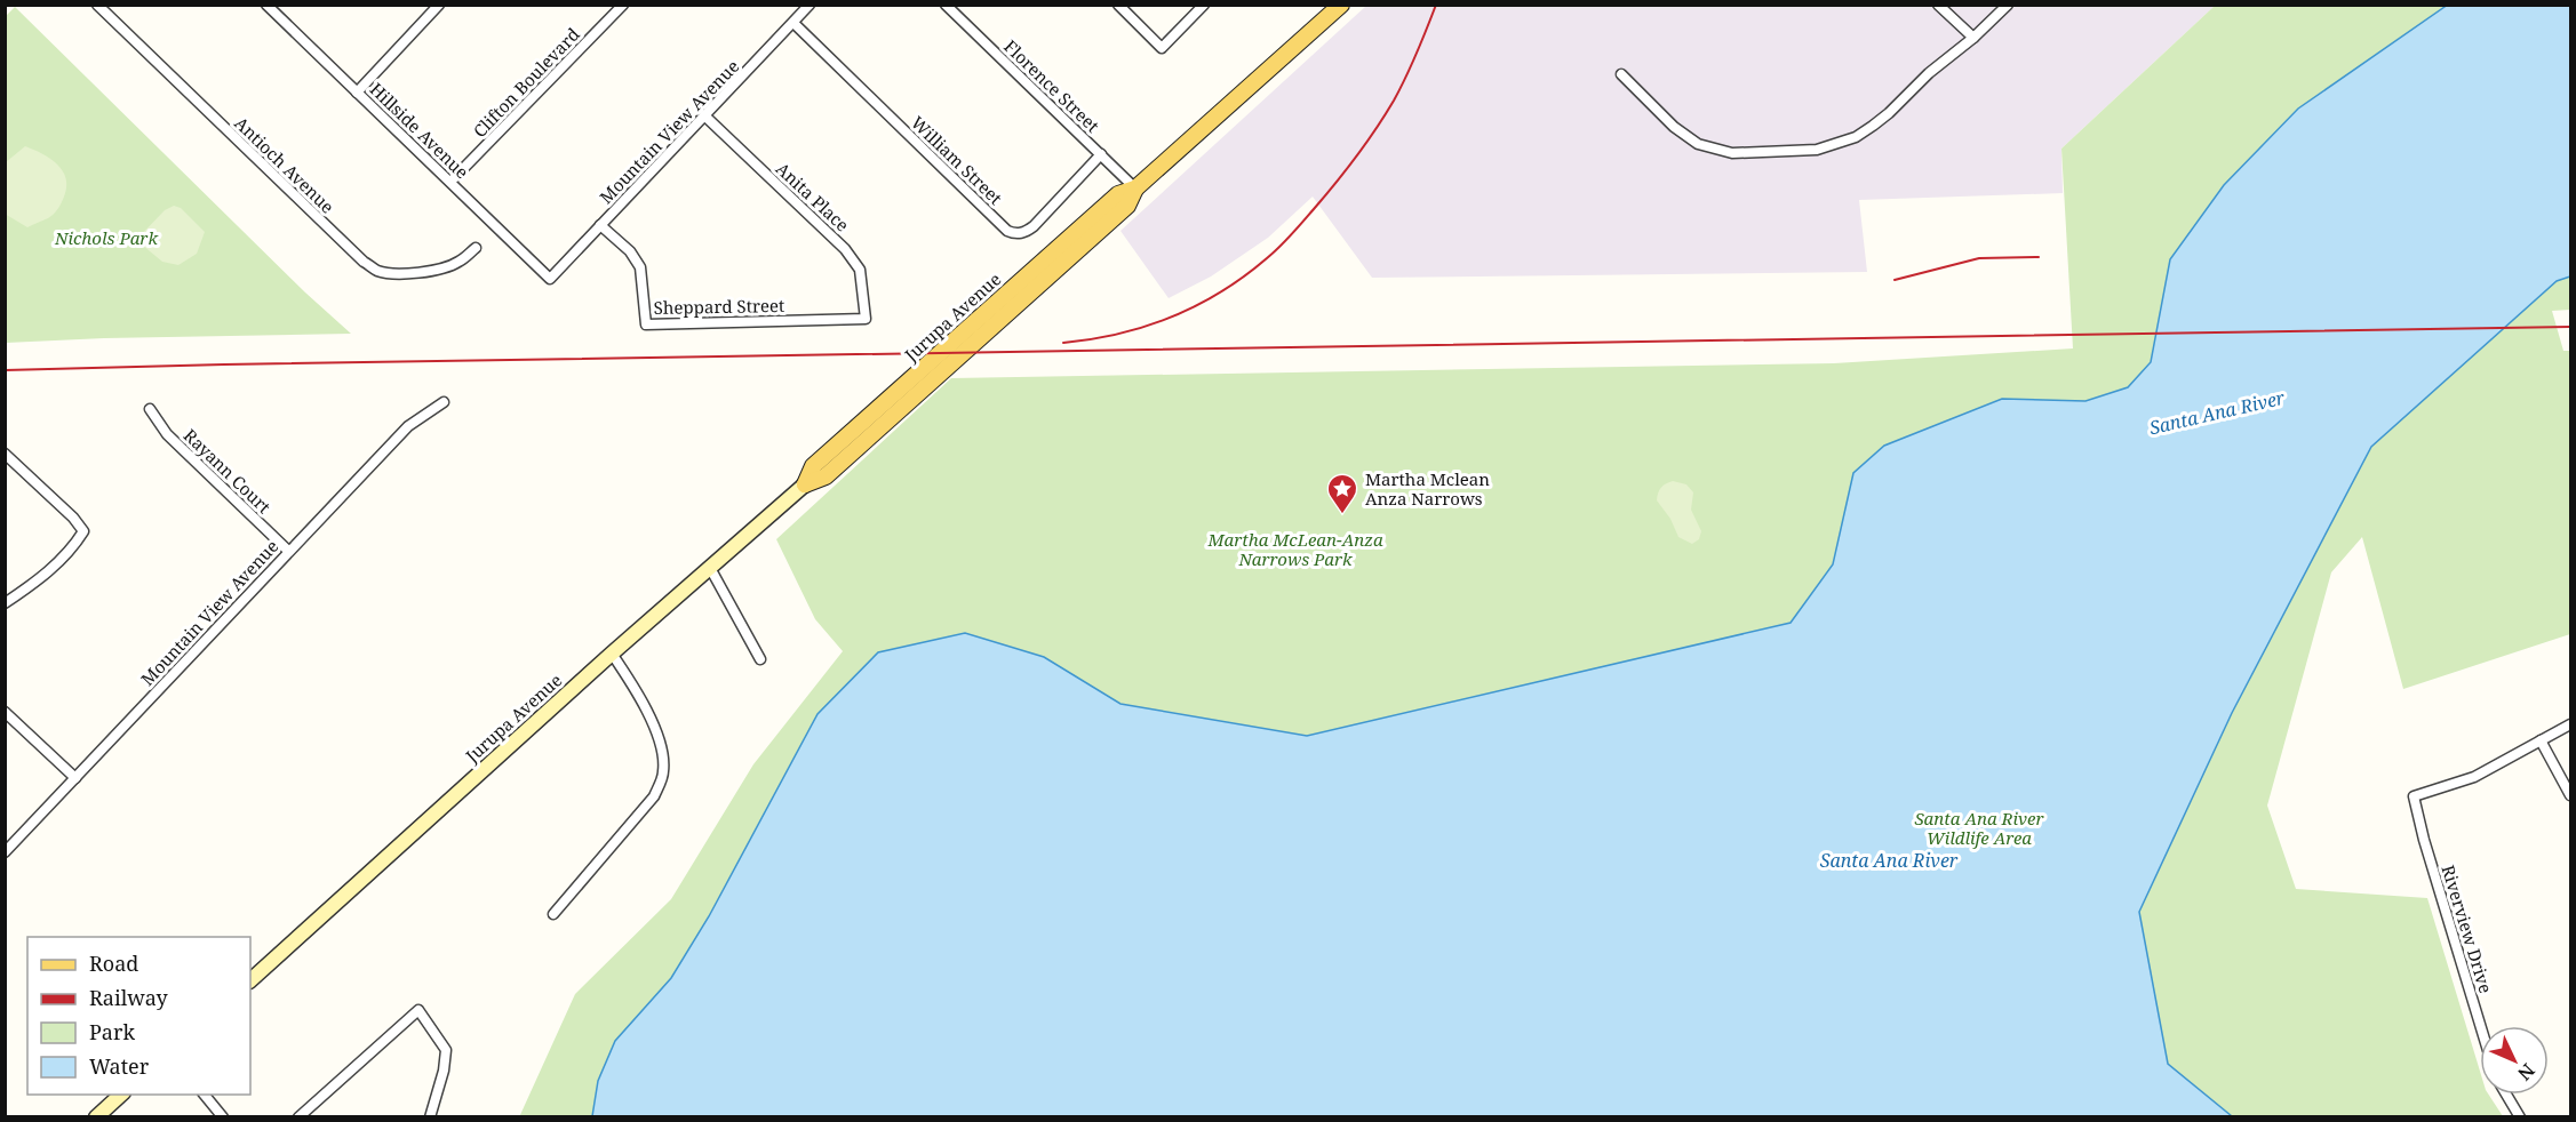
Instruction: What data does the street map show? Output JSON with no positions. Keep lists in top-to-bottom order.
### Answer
{
  "streets": {
    "main road": ["Jurupa Avenue"],
    "street": [
      "Clifton Boulevard",
      "Florence Street",
      "Hillside Avenue",
      "Mountain View Avenue",
      "William Street",
      "Antioch Avenue",
      "Anita Place",
      "Sheppard Street",
      "Rayann Court",
      "Riverview Drive"
    ]
  },
  "crossings": [
    ["Clifton Boulevard", "Hillside Avenue"],
    ["Florence Street", "William Street"],
    ["Florence Street", "Jurupa Avenue"],
    ["Hillside Avenue", "Mountain View Avenue"],
    ["Mountain View Avenue", "William Street"],
    ["Mountain View Avenue", "Anita Place"],
    ["Mountain View Avenue", "Sheppard Street"],
    ["Mountain View Avenue", "Rayann Court"],
    ["Anita Place", "Sheppard Street"]
  ],
  "water": ["Santa Ana River"],
  "parks": ["Nichols Park", "Martha McLean-Anza Narrows Park", "Santa Ana River Wildlife Area"],
  "places": {
    "place": ["Martha Mclean Anza Narrows"]
  },
  "legend": [
    "Road",
    "Railway",
    "Park",
    "Water"
  ],
  "north": "bottom right"
}
